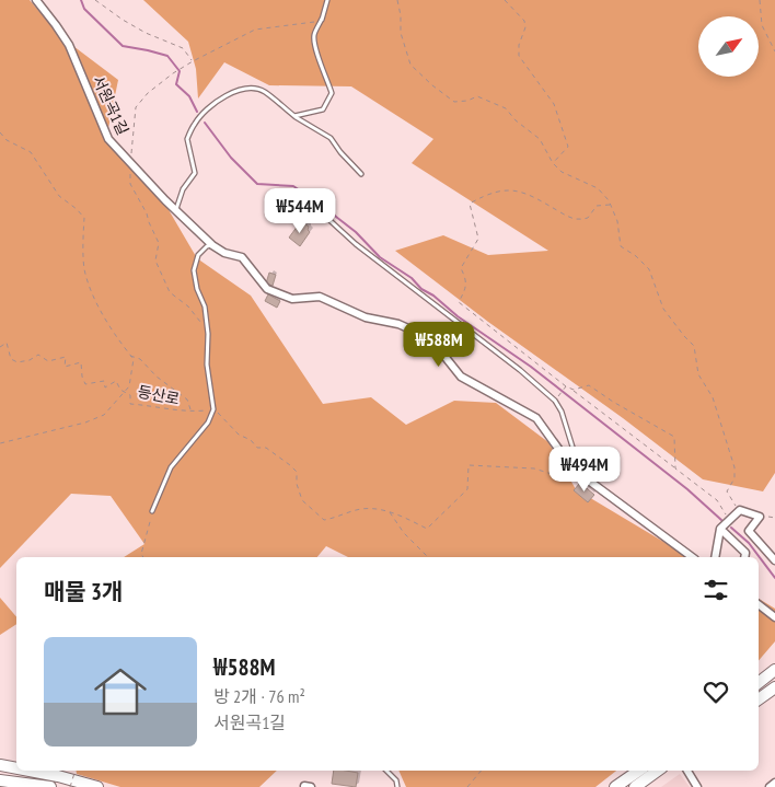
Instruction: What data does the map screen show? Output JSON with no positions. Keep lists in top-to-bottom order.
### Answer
{
  "streets": {
    "street": ["서원곡1길"],
    "path": ["등산로"]
  },
  "north": "top right",
  "page": {
    "price": ["₩544M", "₩588M", "₩494M"],
    "heading": "매물 3개",
    "list": [
      {
        "name": "₩588M",
        "note": "방 2개 · 76 m² · 서원곡1길"
      }
    ]
  }
}
